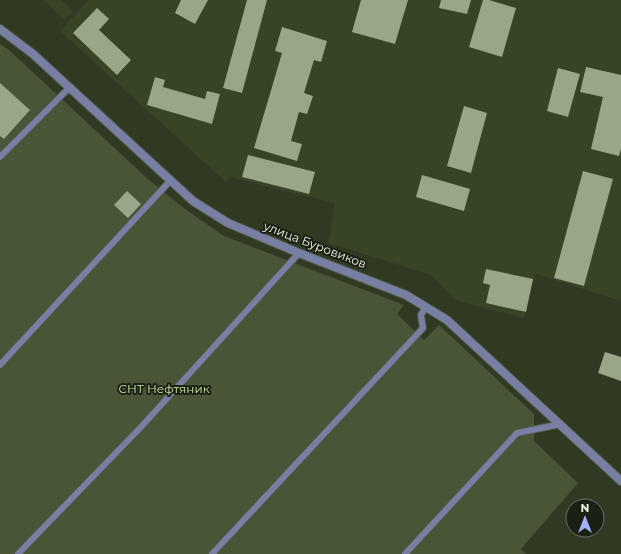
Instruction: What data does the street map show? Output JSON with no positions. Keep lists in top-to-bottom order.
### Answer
{
  "streets": {
    "street": ["улица Буровиков"]
  },
  "parks": ["СНТ Нефтяник"],
  "north": "top"
}
